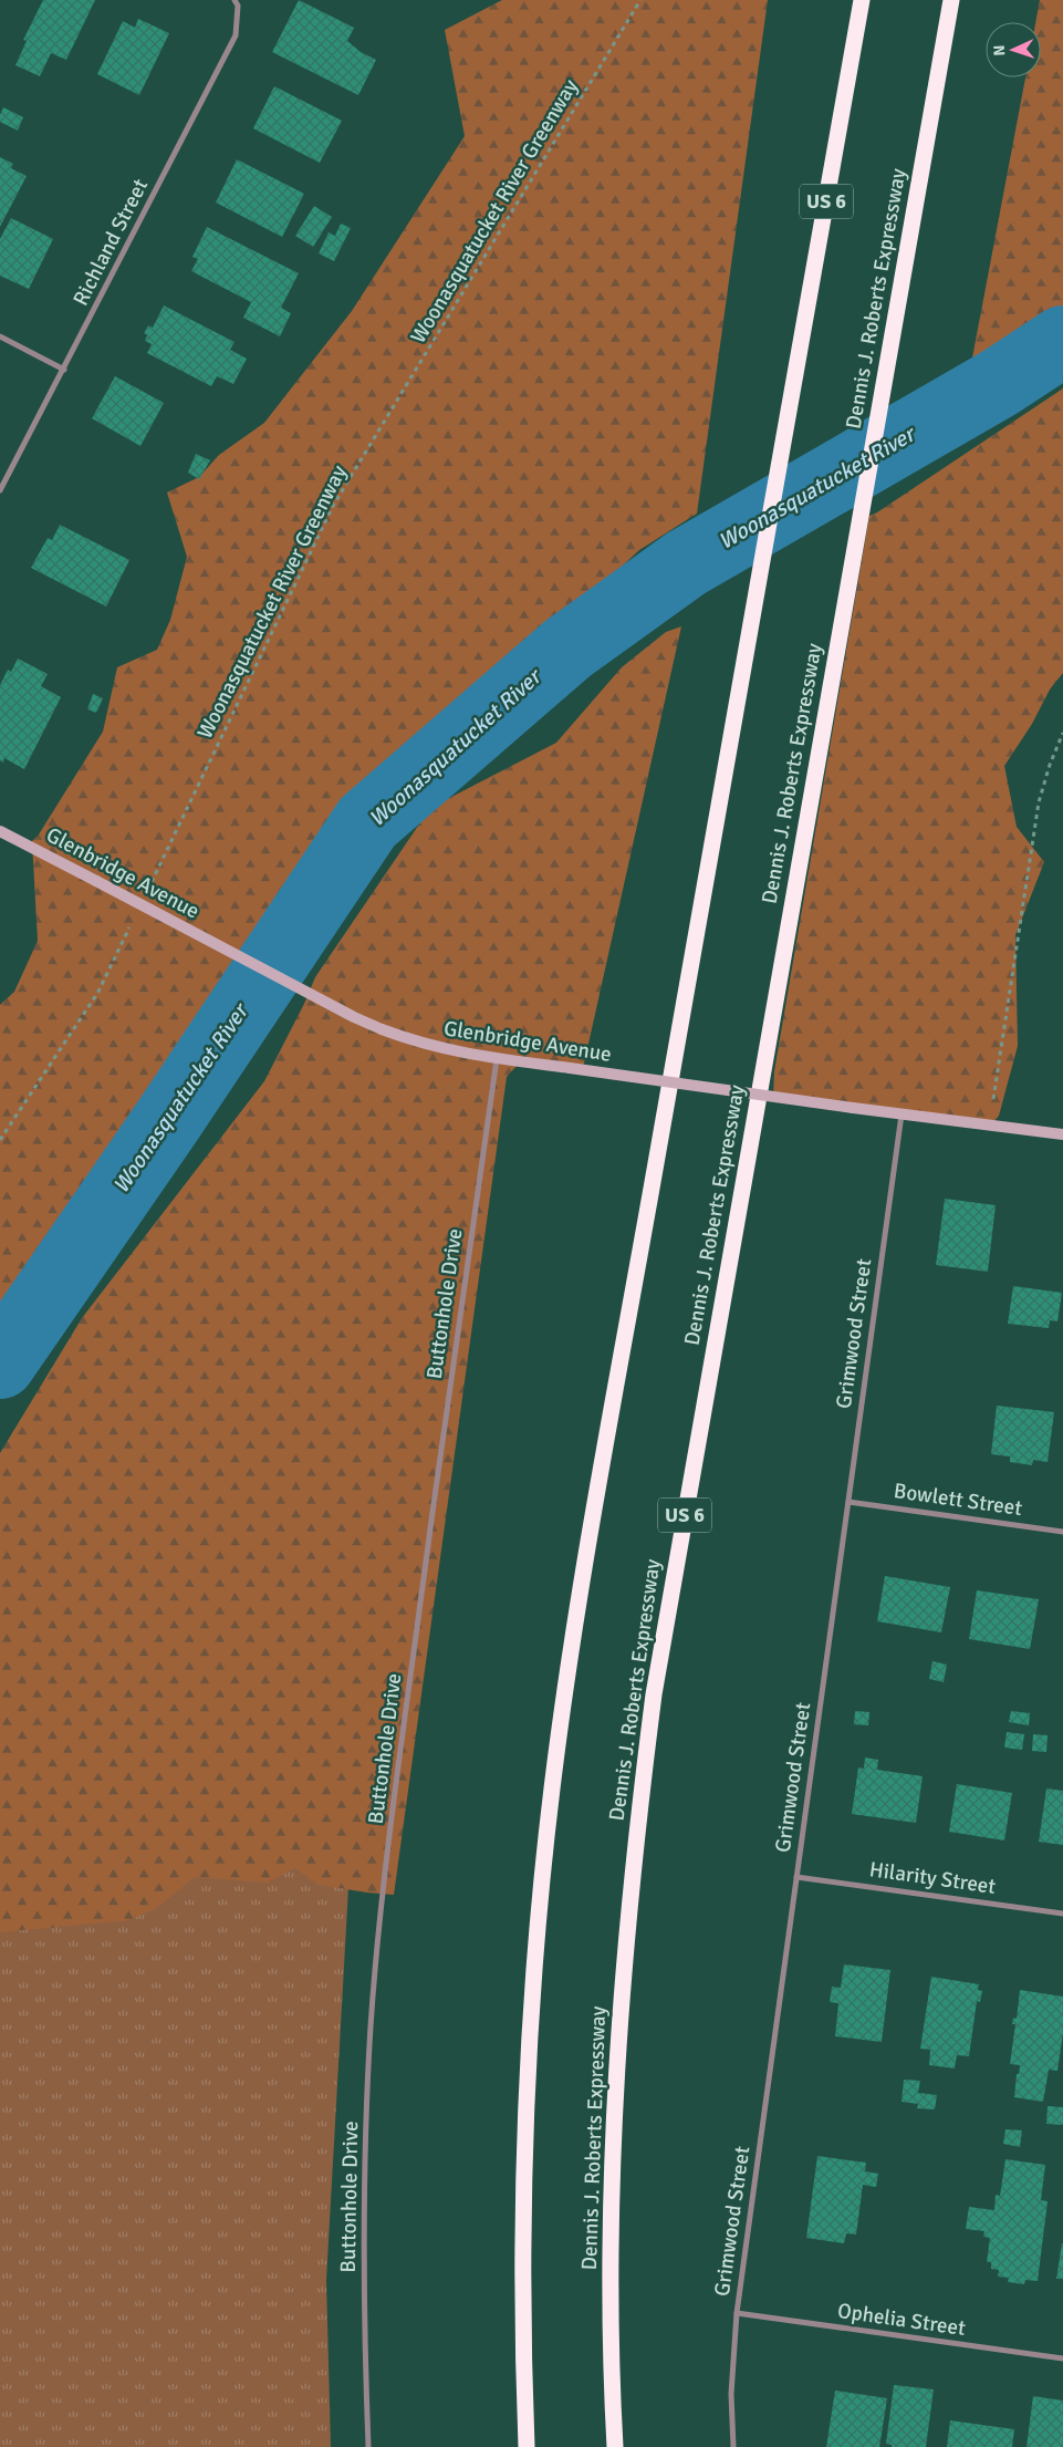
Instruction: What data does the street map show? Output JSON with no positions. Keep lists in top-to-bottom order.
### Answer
{
  "streets": {
    "highway": ["US 6", "Dennis J. Roberts Expressway"],
    "main road": ["Glenbridge Avenue"],
    "street": [
      "Richland Street",
      "Buttonhole Drive",
      "Grimwood Street",
      "Bowlett Street",
      "Hilarity Street",
      "Ophelia Street"
    ],
    "path": ["Woonasquatucket River Greenway"]
  },
  "crossings": [
    ["Glenbridge Avenue", "Buttonhole Drive"],
    ["Glenbridge Avenue", "Grimwood Street"],
    ["Grimwood Street", "Bowlett Street"],
    ["Grimwood Street", "Hilarity Street"],
    ["Grimwood Street", "Ophelia Street"]
  ],
  "water": ["Woonasquatucket River"],
  "north": "left"
}
